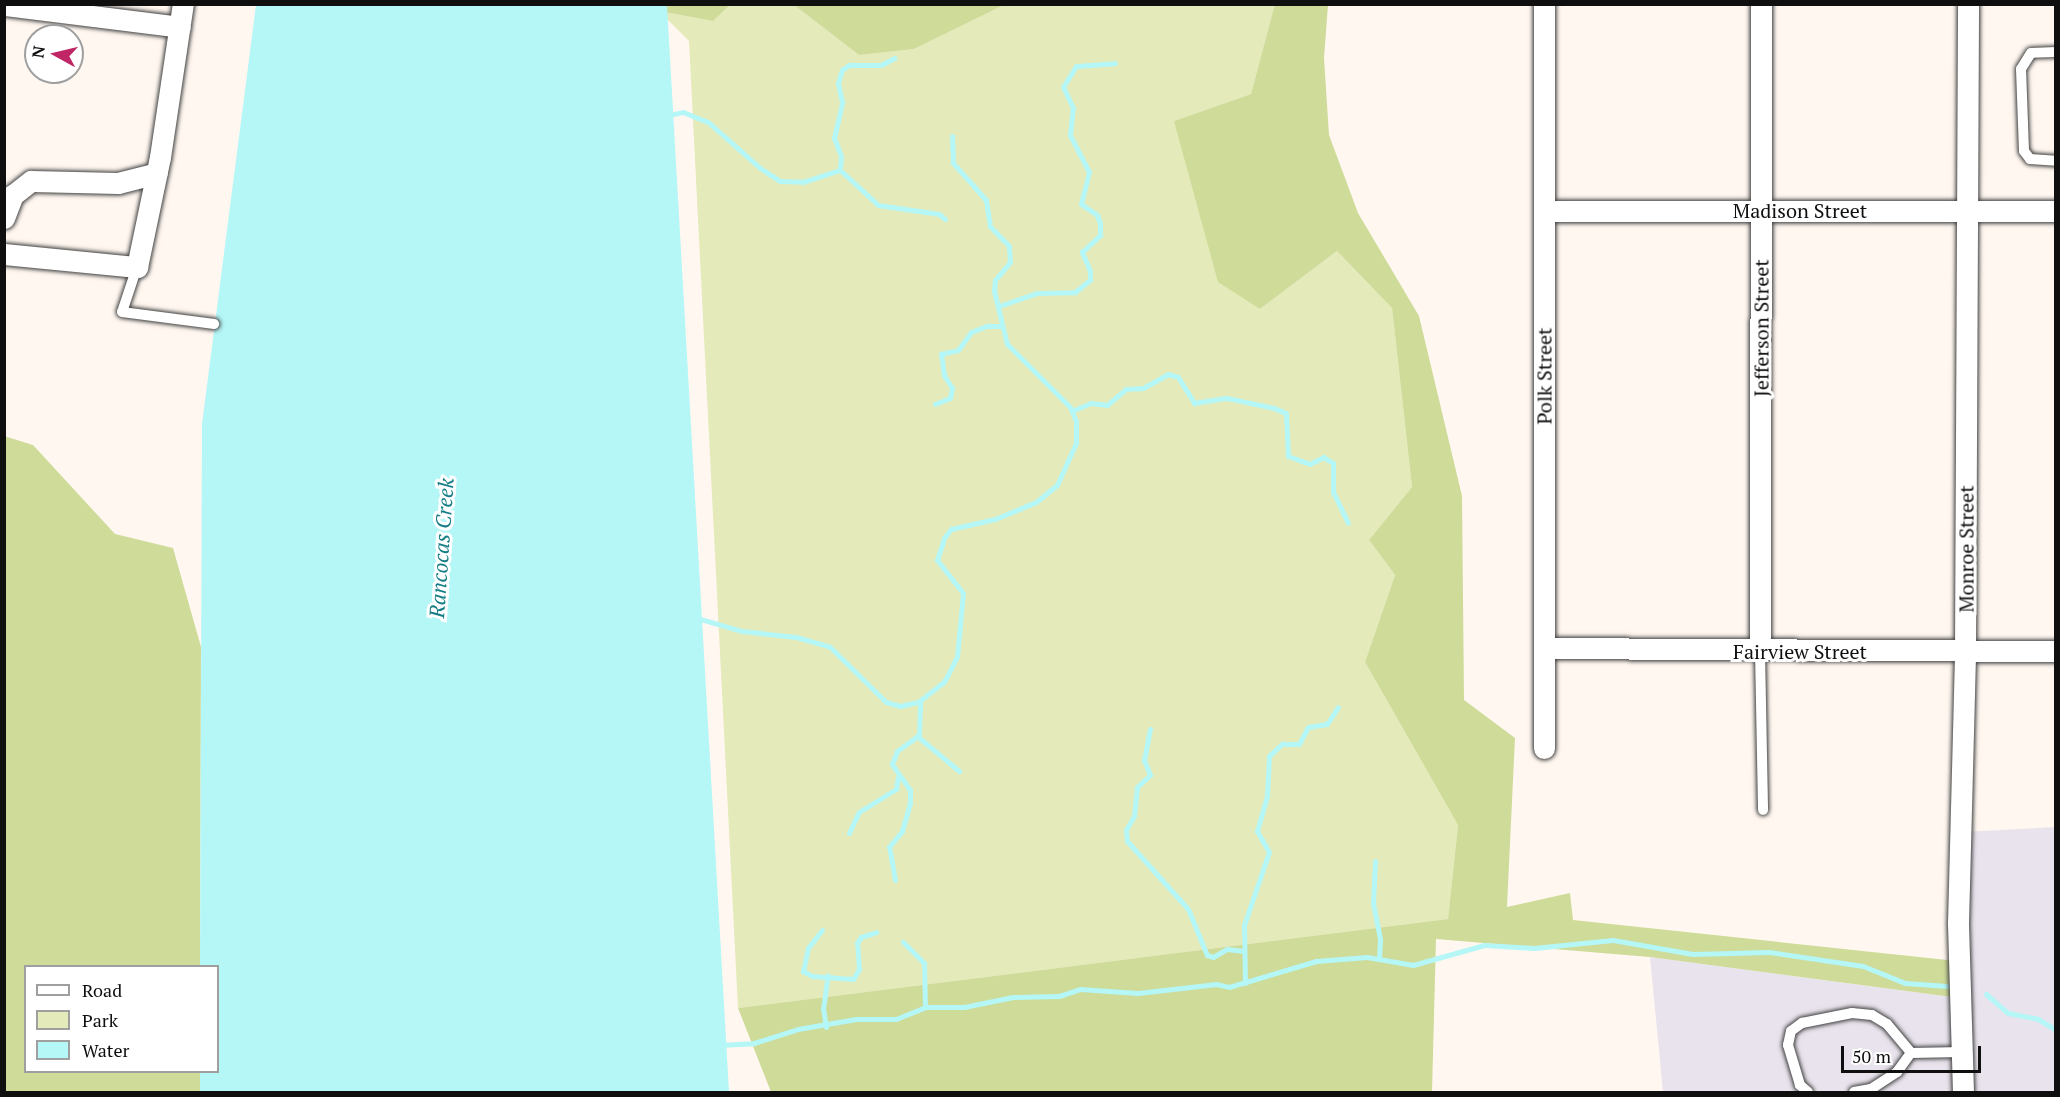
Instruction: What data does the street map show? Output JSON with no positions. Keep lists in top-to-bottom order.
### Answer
{
  "streets": {
    "street": [
      "Madison Street",
      "Jefferson Street",
      "Polk Street",
      "Monroe Street",
      "Fairview Street"
    ]
  },
  "crossings": [
    ["Madison Street", "Jefferson Street"],
    ["Madison Street", "Polk Street"],
    ["Madison Street", "Monroe Street"],
    ["Jefferson Street", "Fairview Street"],
    ["Polk Street", "Fairview Street"],
    ["Monroe Street", "Fairview Street"]
  ],
  "water": ["Rancocas Creek"],
  "legend": ["Road", "Park", "Water"],
  "scale_bar": "50 m",
  "north": "left"
}
